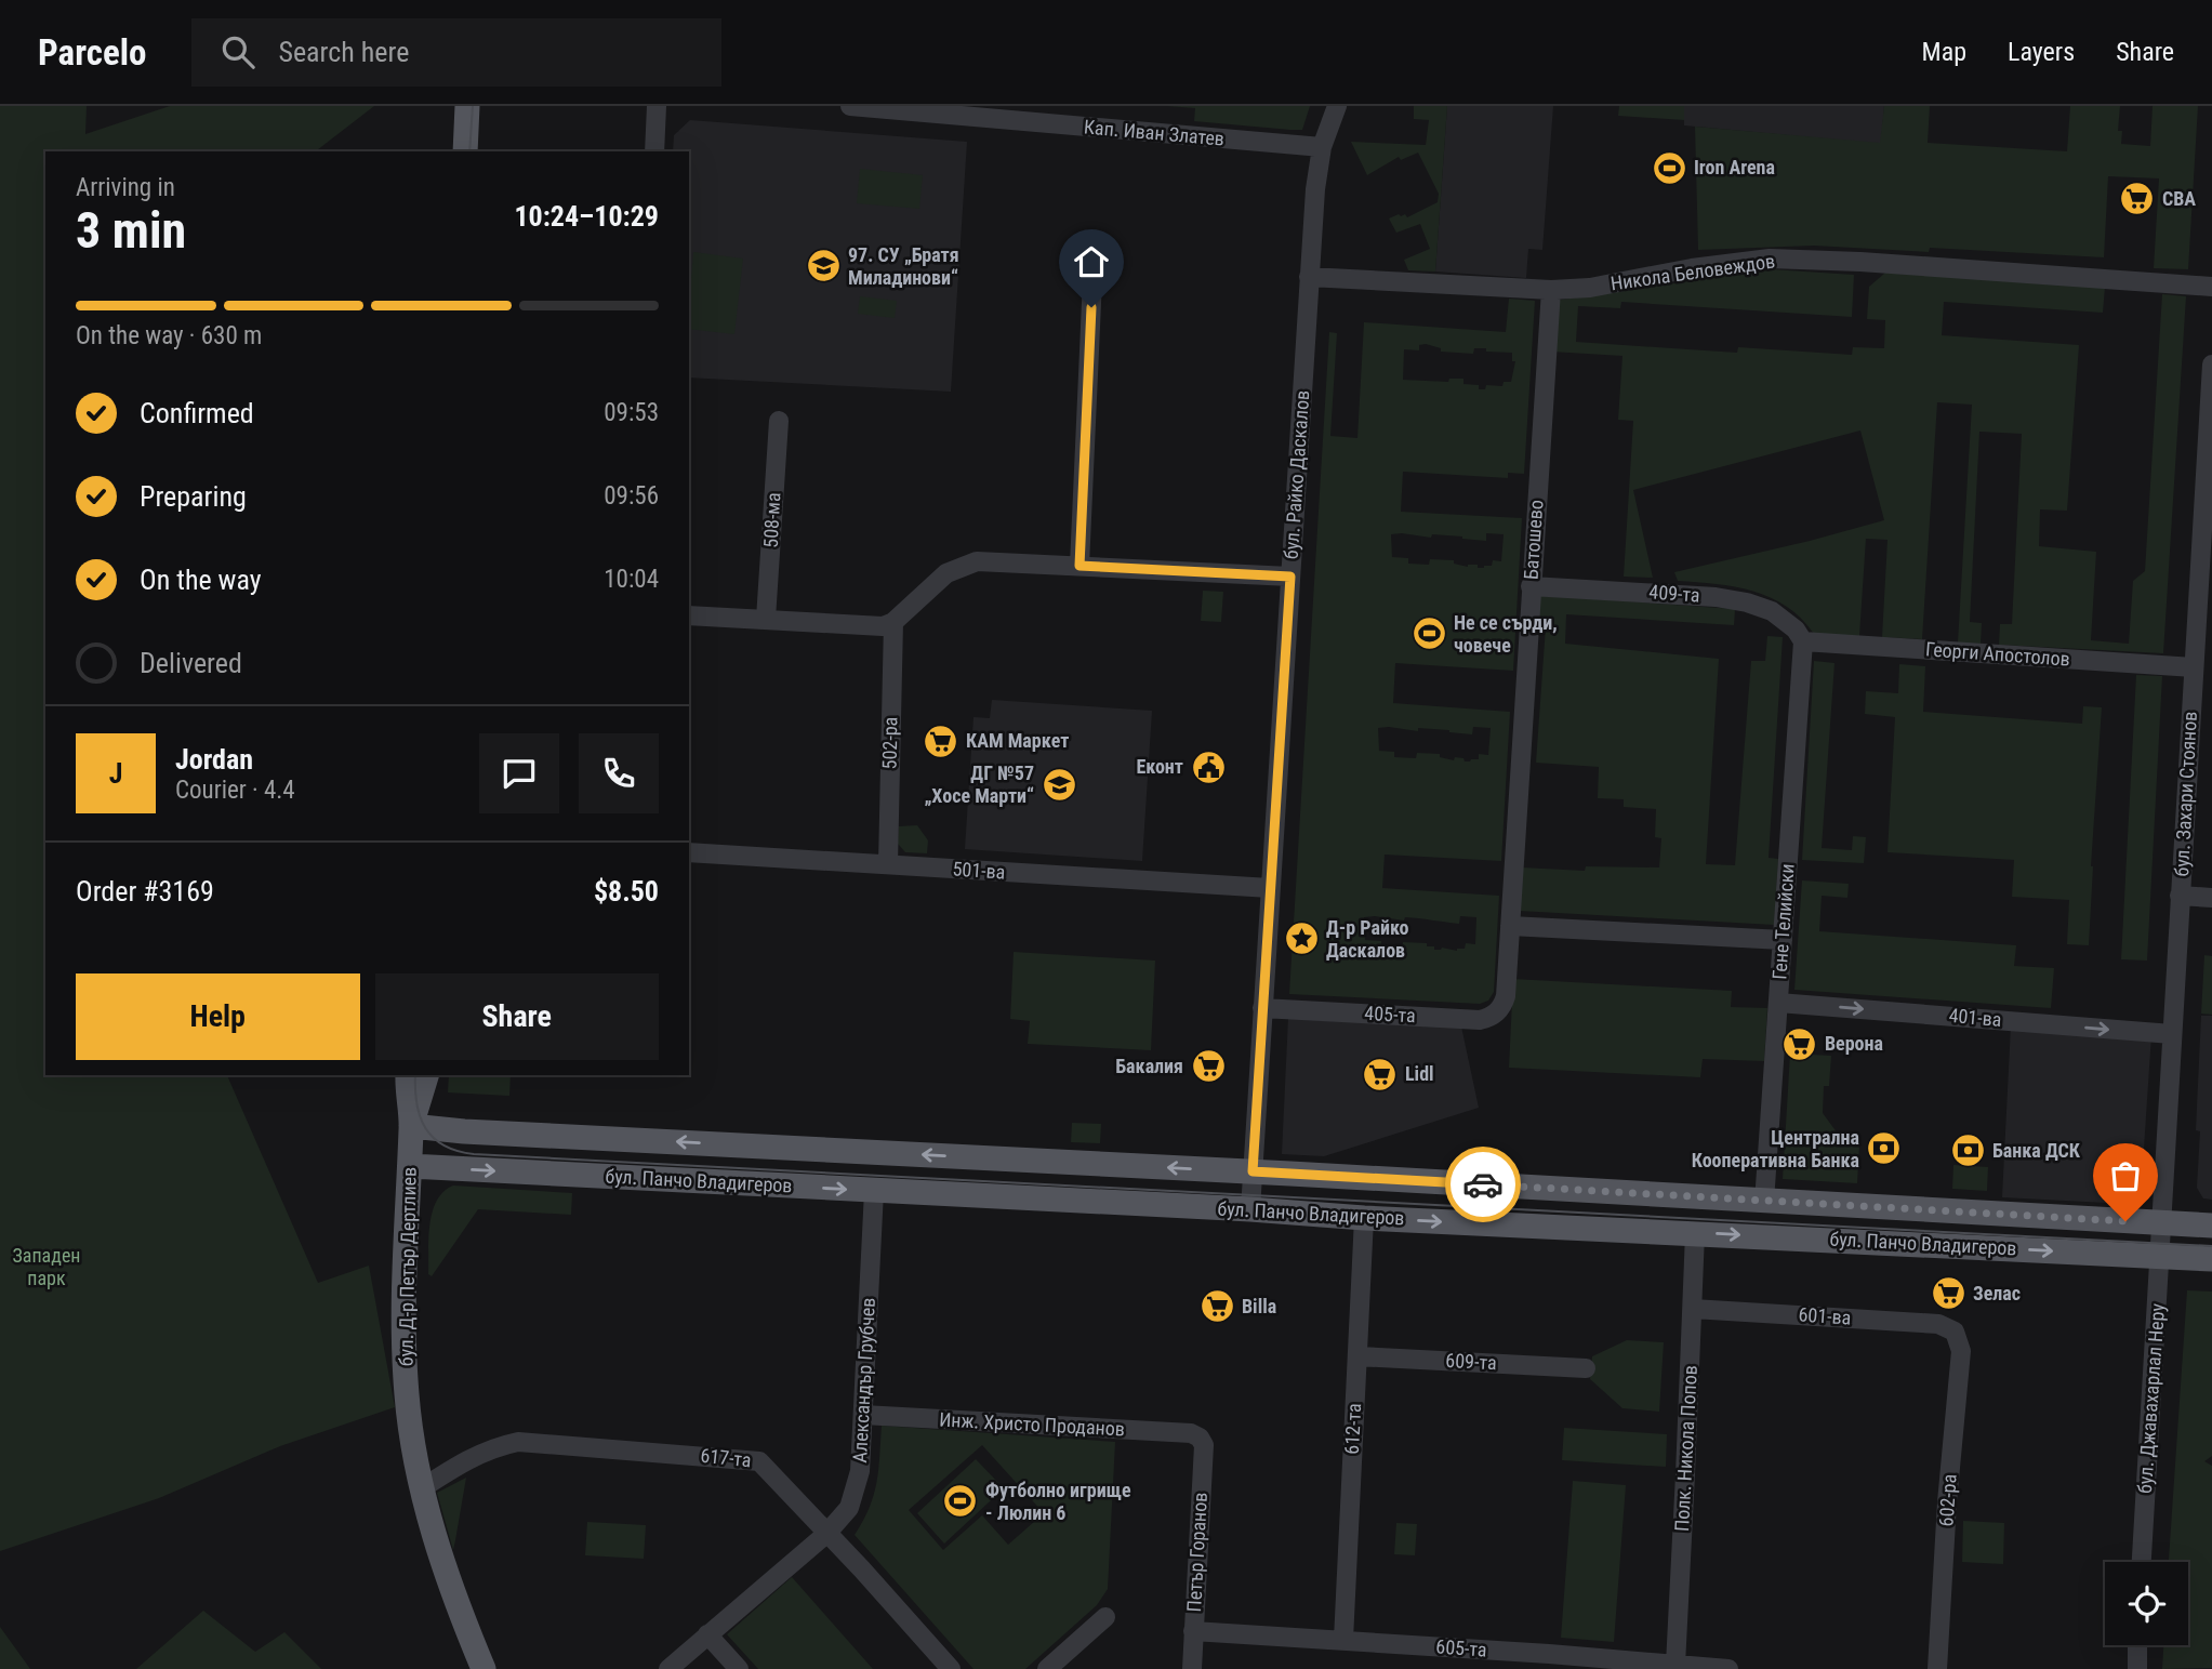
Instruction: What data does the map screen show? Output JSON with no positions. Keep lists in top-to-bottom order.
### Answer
{
  "streets": {
    "main road": ["бул. Панчо Владигеров", "бул. Д-р Петър Дертлиев"],
    "street": [
      "Кап. Иван Златев",
      "Никола Беловеждов",
      "бул. Райко Даскалов",
      "508-ма",
      "Батошево",
      "409-та",
      "Георги Апостолов",
      "502-ра",
      "бул. Захари Стоянов",
      "501-ва",
      "Гене Телийски",
      "405-та",
      "401-ва",
      "601-ва",
      "609-та",
      "Александър Грубчев",
      "бул. Джавахарлал Неру",
      "Инж. Христо Проданов",
      "612-та",
      "Полк. Никола Попов",
      "617-та",
      "602-ра",
      "Петър Горанов",
      "605-та"
    ]
  },
  "crossings": [
    ["Кап. Иван Златев", "бул. Райко Даскалов"],
    ["Никола Беловеждов", "бул. Райко Даскалов"],
    ["Никола Беловеждов", "Батошево"],
    ["бул. Райко Даскалов", "501-ва"],
    ["бул. Райко Даскалов", "405-та"],
    ["бул. Райко Даскалов", "бул. Панчо Владигеров"],
    ["Батошево", "409-та"],
    ["Батошево", "405-та"],
    ["409-та", "Георги Апостолов"],
    ["409-та", "Гене Телийски"],
    ["Георги Апостолов", "бул. Захари Стоянов"],
    ["Георги Апостолов", "Гене Телийски"],
    ["502-ра", "501-ва"],
    ["бул. Захари Стоянов", "401-ва"],
    ["бул. Захари Стоянов", "бул. Панчо Владигеров"],
    ["бул. Захари Стоянов", "бул. Джавахарлал Неру"],
    ["Гене Телийски", "401-ва"],
    ["Гене Телийски", "бул. Панчо Владигеров"],
    ["бул. Панчо Владигеров", "бул. Д-р Петър Дертлиев"],
    ["бул. Панчо Владигеров", "Александър Грубчев"],
    ["бул. Панчо Владигеров", "бул. Джавахарлал Неру"],
    ["бул. Панчо Владигеров", "612-та"],
    ["бул. Панчо Владигеров", "Полк. Никола Попов"],
    ["бул. Д-р Петър Дертлиев", "617-та"],
    ["601-ва", "Полк. Никола Попов"],
    ["601-ва", "602-ра"],
    ["609-та", "612-та"],
    ["Александър Грубчев", "Инж. Христо Проданов"],
    ["Александър Грубчев", "617-та"],
    ["Инж. Христо Проданов", "Петър Горанов"],
    ["612-та", "605-та"],
    ["Полк. Никола Попов", "605-та"],
    ["Петър Горанов", "605-та"]
  ],
  "one_way": ["401-ва"],
  "parks": ["Западен парк"],
  "places": {
    "sports": ["Iron Arena", "Не се сърди, човече", "Футболно игрище - Люлин 6"],
    "supermarket": [
      "CBA",
      "КАМ Маркет",
      "Верона",
      "Бакалия",
      "Lidl",
      "Зелас",
      "Billa"
    ],
    "school or university": ["97. СУ „Братя Миладинови“", "ДГ №57 „Хосе Марти“"],
    "public building": ["Еконт"],
    "place": ["Д-р Райко Даскалов"],
    "bank": ["Централна Кооперативна Банка", "Банка ДСК"]
  },
  "page": {
    "header": "Parcelo",
    "search": "Search here",
    "nav": ["Map", "Layers", "Share"],
    "heading": ["3 min", "Arriving in", "10:24–10:29"],
    "panel": [
      "Jordan",
      "Courier · 4.4",
      "Order #3169",
      "$8.50"
    ],
    "bar": "On the way · 630 m",
    "list": [
      ["Confirmed", "09:53"],
      ["Preparing", "09:56"],
      ["On the way", "10:04"],
      "Delivered"
    ],
    "round": "J",
    "buttons": ["Help", "Share"]
  }
}
